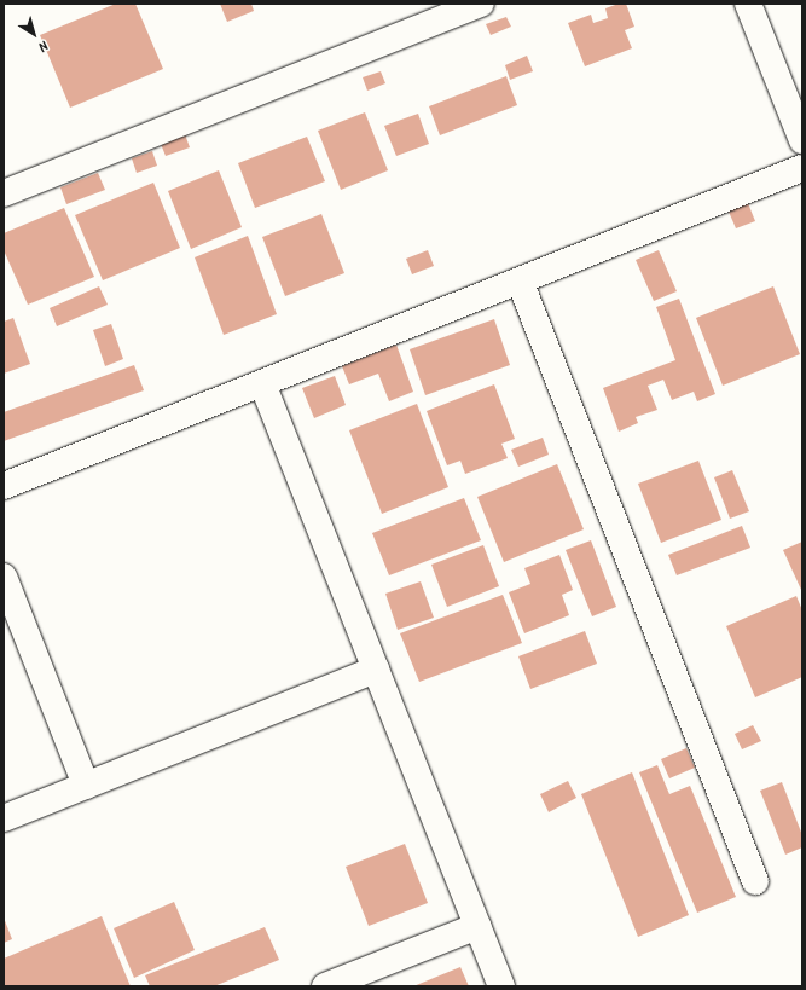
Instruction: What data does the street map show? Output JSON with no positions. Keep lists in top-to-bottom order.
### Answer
{
  "north": "bottom right"
}
